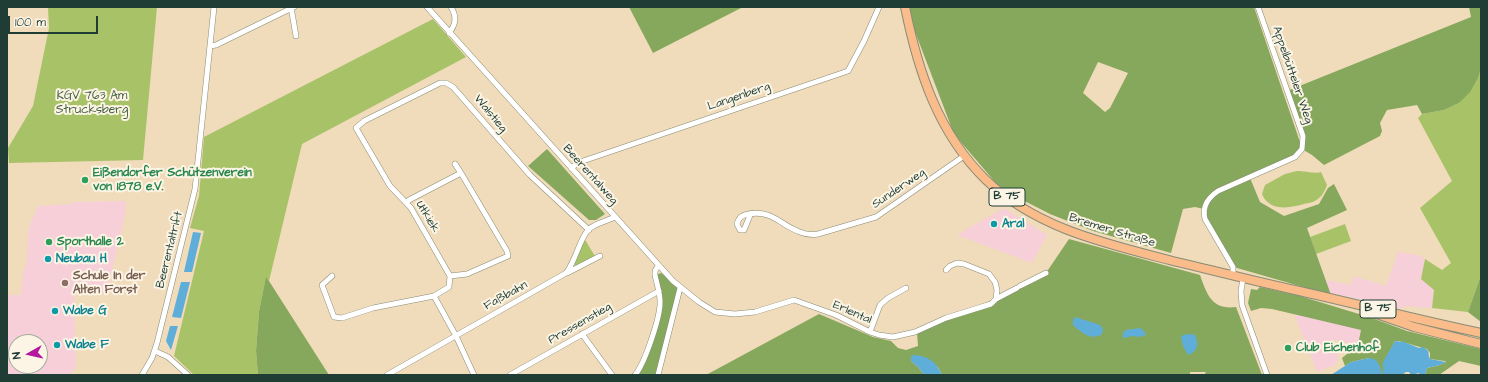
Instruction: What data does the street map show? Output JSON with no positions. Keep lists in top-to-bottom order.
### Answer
{
  "streets": {
    "main road": ["B 75", "Bremer Straße"],
    "street": [
      "Appelbütteler Weg",
      "Langenberg",
      "Walstieg",
      "Beerentalweg",
      "Sunderweg",
      "Utkiek",
      "Beerentaltrift",
      "Faßbahn",
      "Erlental",
      "Pressenstieg"
    ]
  },
  "crossings": [
    ["Appelbütteler Weg", "Bremer Straße"],
    ["Langenberg", "Beerentalweg"],
    ["Walstieg", "Utkiek"],
    ["Beerentalweg", "Erlental"],
    ["Sunderweg", "Bremer Straße"]
  ],
  "parks": ["KGV 763 Am Strucksberg"],
  "places": [
    "Eißendorfer Schützenverein von 1878 e.V.",
    "Aral",
    "Sporthalle 2",
    "Neubau H",
    "Schule In der Alten Forst",
    "Wabe G",
    "Wabe F",
    "Club Eichenhof"
  ],
  "scale_bar": "100 m",
  "north": "left"
}
